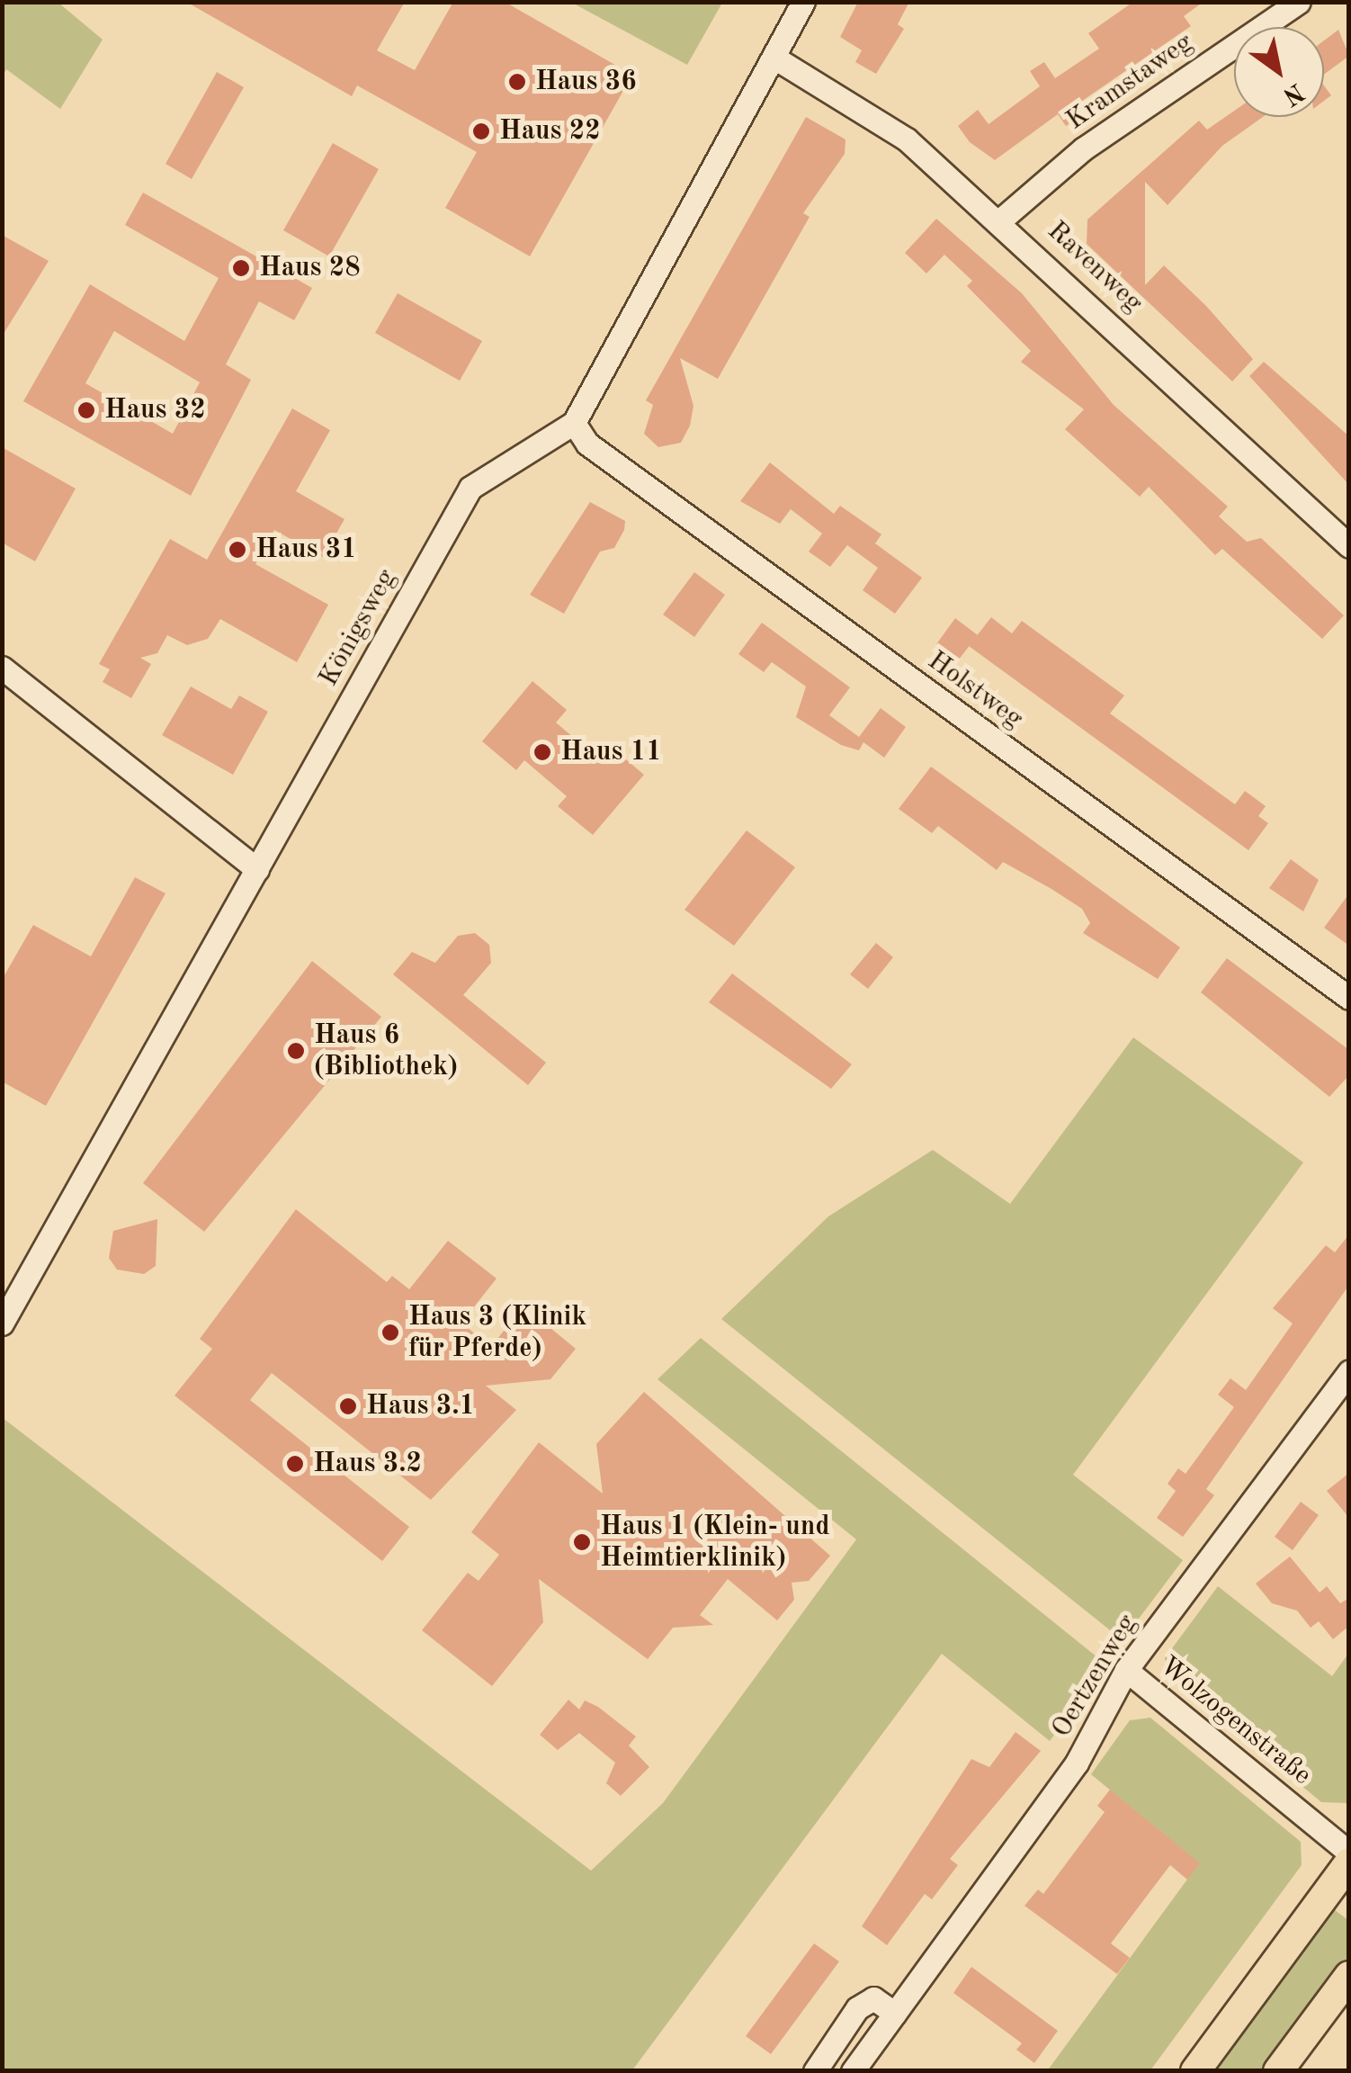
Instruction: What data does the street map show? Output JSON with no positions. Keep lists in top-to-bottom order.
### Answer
{
  "streets": {
    "street": [
      "Kramstaweg",
      "Ravenweg",
      "Königsweg",
      "Holstweg",
      "Oertzenweg",
      "Wolzogenstraße"
    ]
  },
  "crossings": [
    ["Kramstaweg", "Ravenweg"],
    ["Ravenweg", "Königsweg"],
    ["Königsweg", "Holstweg"],
    ["Oertzenweg", "Wolzogenstraße"]
  ],
  "places": [
    "Haus 36",
    "Haus 22",
    "Haus 28",
    "Haus 32",
    "Haus 31",
    "Haus 11",
    "Haus 6 (Bibliothek)",
    "Haus 3 (Klinik für Pferde)",
    "Haus 3.1",
    "Haus 3.2",
    "Haus 1 (Klein- und Heimtierklinik)"
  ],
  "north": "bottom right"
}
